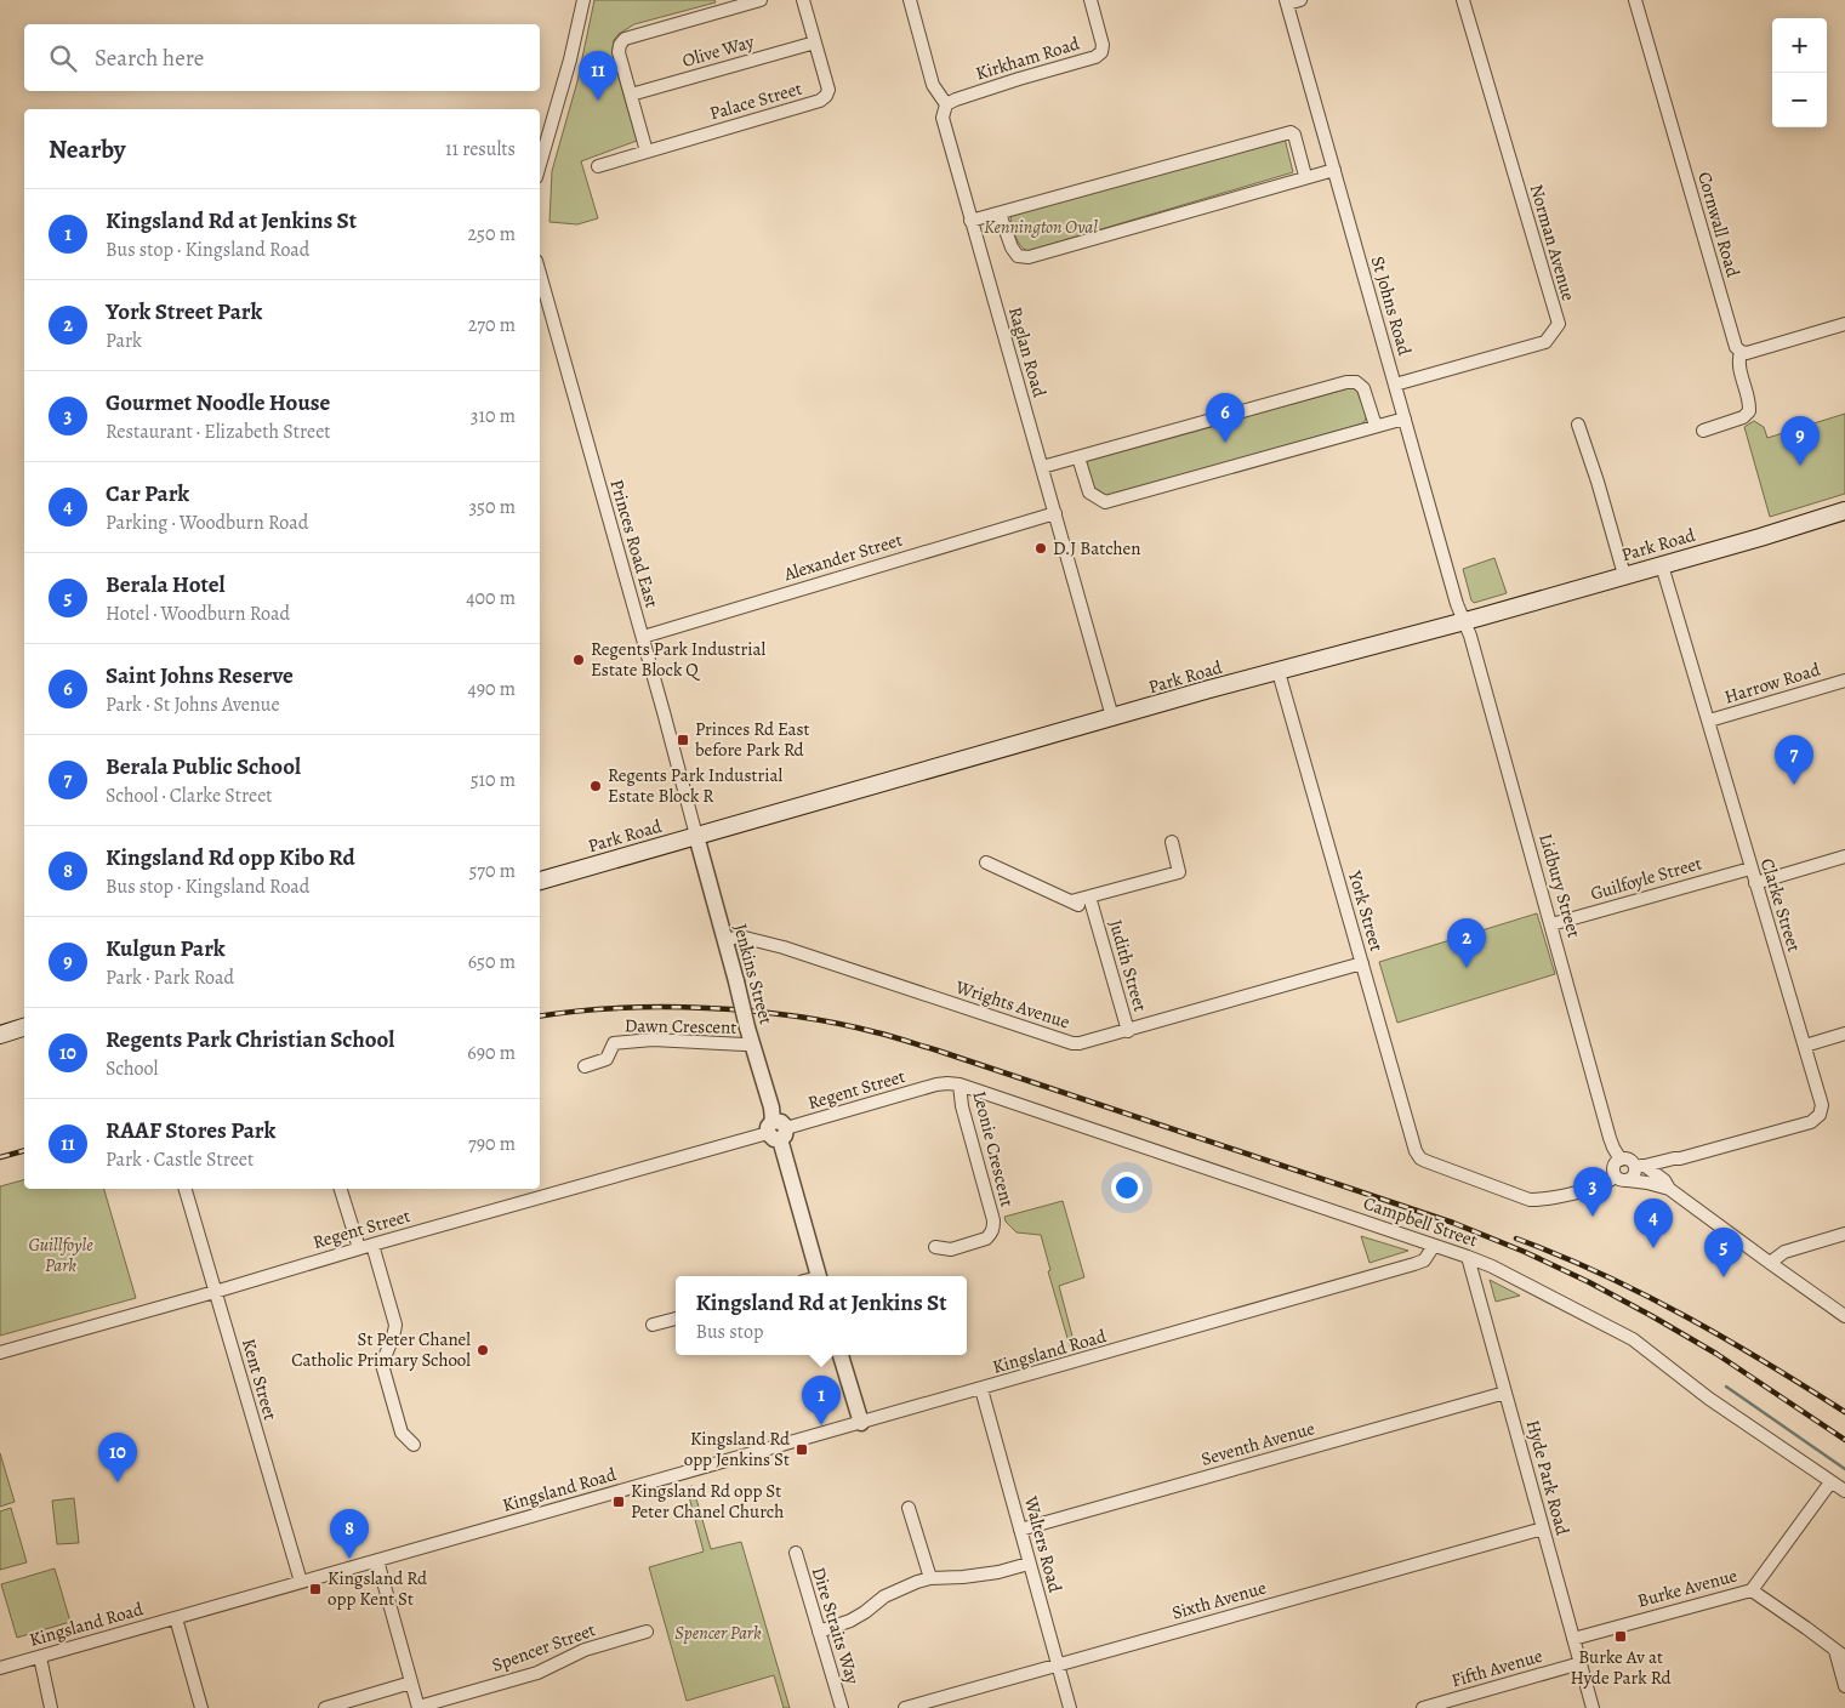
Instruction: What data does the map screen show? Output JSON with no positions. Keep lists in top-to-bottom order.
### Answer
{
  "streets": {
    "main road": ["Park Road"],
    "street": [
      "Olive Way",
      "Kirkham Road",
      "Palace Street",
      "Cornwall Road",
      "Norman Avenue",
      "St Johns Road",
      "Raglan Road",
      "Princes Road East",
      "Alexander Street",
      "Harrow Road",
      "Guilfoyle Street",
      "Lidbury Street",
      "Clarke Street",
      "York Street",
      "Judith Street",
      "Jenkins Street",
      "Wrights Avenue",
      "Dawn Crescent",
      "Regent Street",
      "Leonie Crescent",
      "Campbell Street",
      "Kingsland Road",
      "Kent Street",
      "Seventh Avenue",
      "Hyde Park Road",
      "Walters Road",
      "Burke Avenue",
      "Sixth Avenue",
      "Dire Straits Way",
      "Spencer Street",
      "Fifth Avenue"
    ]
  },
  "crossings": [
    ["Olive Way", "Palace Street"],
    ["Kirkham Road", "Raglan Road"],
    ["Norman Avenue", "St Johns Road"],
    ["St Johns Road", "Park Road"],
    ["St Johns Road", "Lidbury Street"],
    ["Raglan Road", "Park Road"],
    ["Raglan Road", "Alexander Street"],
    ["Princes Road East", "Park Road"],
    ["Princes Road East", "Alexander Street"],
    ["Princes Road East", "Jenkins Street"],
    ["Park Road", "Lidbury Street"],
    ["Park Road", "Clarke Street"],
    ["Park Road", "York Street"],
    ["Park Road", "Jenkins Street"],
    ["Harrow Road", "Clarke Street"],
    ["Guilfoyle Street", "Lidbury Street"],
    ["Guilfoyle Street", "Clarke Street"],
    ["Lidbury Street", "Clarke Street"],
    ["Lidbury Street", "York Street"],
    ["Clarke Street", "York Street"],
    ["York Street", "Wrights Avenue"],
    ["Judith Street", "Wrights Avenue"],
    ["Jenkins Street", "Wrights Avenue"],
    ["Jenkins Street", "Dawn Crescent"],
    ["Jenkins Street", "Regent Street"],
    ["Regent Street", "Campbell Street"],
    ["Regent Street", "Kent Street"],
    ["Leonie Crescent", "Campbell Street"],
    ["Campbell Street", "Kingsland Road"],
    ["Campbell Street", "Hyde Park Road"],
    ["Campbell Street", "Burke Avenue"],
    ["Kingsland Road", "Kent Street"],
    ["Kingsland Road", "Walters Road"],
    ["Seventh Avenue", "Hyde Park Road"],
    ["Seventh Avenue", "Walters Road"],
    ["Hyde Park Road", "Burke Avenue"],
    ["Hyde Park Road", "Sixth Avenue"],
    ["Hyde Park Road", "Fifth Avenue"],
    ["Walters Road", "Sixth Avenue"]
  ],
  "parks": ["Kennington Oval", "Guillfoyle Park", "Spencer Park"],
  "places": {
    "other": [
      "D.J Batchen",
      "Regents Park Industrial Estate Block Q",
      "Regents Park Industrial Estate Block R",
      "St Peter Chanel Catholic Primary School"
    ],
    "transit": [
      "Princes Rd East before Park Rd",
      "Kingsland Rd opp Jenkins St",
      "Kingsland Rd opp St Peter Chanel Church",
      "Kingsland Rd opp Kent St",
      "Burke Av at Hyde Park Rd"
    ]
  },
  "page": {
    "map_buttons": ["+", "−"],
    "search": "Search here",
    "pins": [
      "11",
      "6",
      "9",
      "7",
      "2",
      "3",
      "4",
      "5",
      "1",
      "10",
      "8"
    ],
    "heading": ["Nearby", "11 results"],
    "list": [
      {
        "mark": "1",
        "name": "Kingsland Rd at Jenkins St",
        "note": "Bus stop · Kingsland Road",
        "value": "250 m"
      },
      {
        "mark": "2",
        "name": "York Street Park",
        "note": "Park",
        "value": "270 m"
      },
      {
        "mark": "3",
        "name": "Gourmet Noodle House",
        "note": "Restaurant · Elizabeth Street",
        "value": "310 m"
      },
      {
        "mark": "4",
        "name": "Car Park",
        "note": "Parking · Woodburn Road",
        "value": "350 m"
      },
      {
        "mark": "5",
        "name": "Berala Hotel",
        "note": "Hotel · Woodburn Road",
        "value": "400 m"
      },
      {
        "mark": "6",
        "name": "Saint Johns Reserve",
        "note": "Park · St Johns Avenue",
        "value": "490 m"
      },
      {
        "mark": "7",
        "name": "Berala Public School",
        "note": "School · Clarke Street",
        "value": "510 m"
      },
      {
        "mark": "8",
        "name": "Kingsland Rd opp Kibo Rd",
        "note": "Bus stop · Kingsland Road",
        "value": "570 m"
      },
      {
        "mark": "9",
        "name": "Kulgun Park",
        "note": "Park · Park Road",
        "value": "650 m"
      },
      {
        "mark": "10",
        "name": "Regents Park Christian School",
        "note": "School",
        "value": "690 m"
      },
      {
        "mark": "11",
        "name": "RAAF Stores Park",
        "note": "Park · Castle Street",
        "value": "790 m"
      }
    ],
    "popup": ["Kingsland Rd at Jenkins St", "Bus stop"]
  }
}
